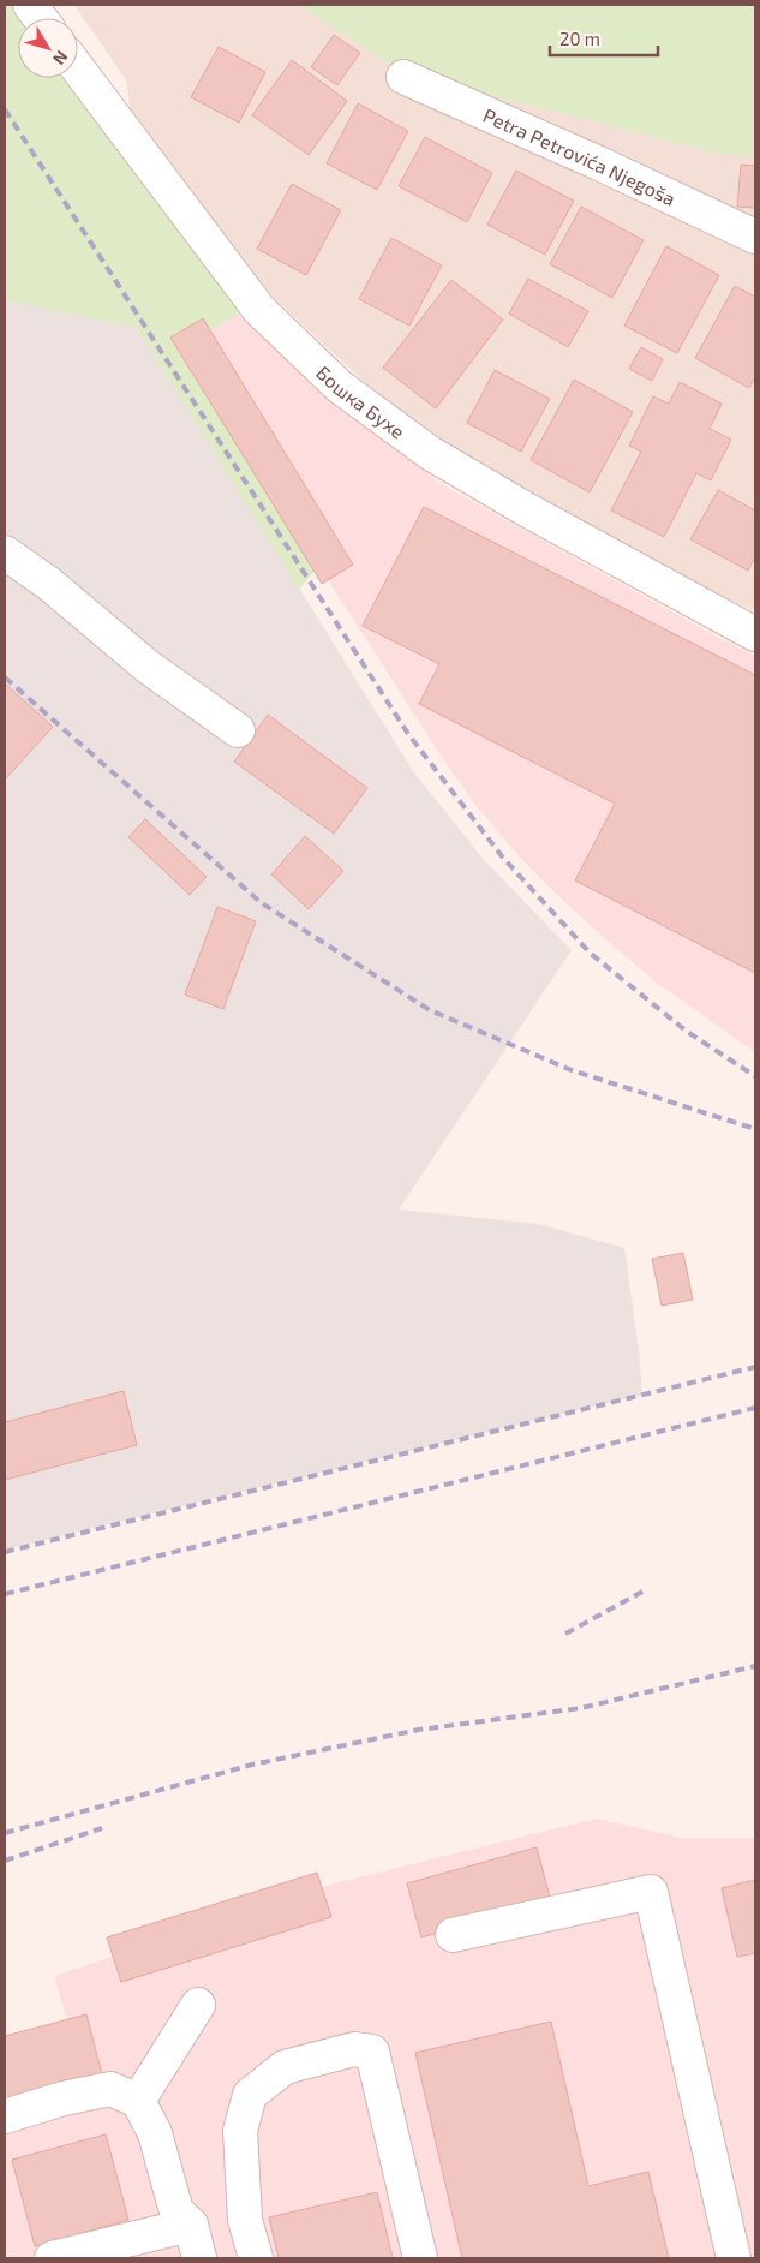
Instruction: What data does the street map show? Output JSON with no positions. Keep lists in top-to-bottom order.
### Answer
{
  "streets": {
    "street": ["Petra Petrovića Njegoša", "Бошка Бухе"]
  },
  "scale_bar": "20 m",
  "north": "bottom right"
}
